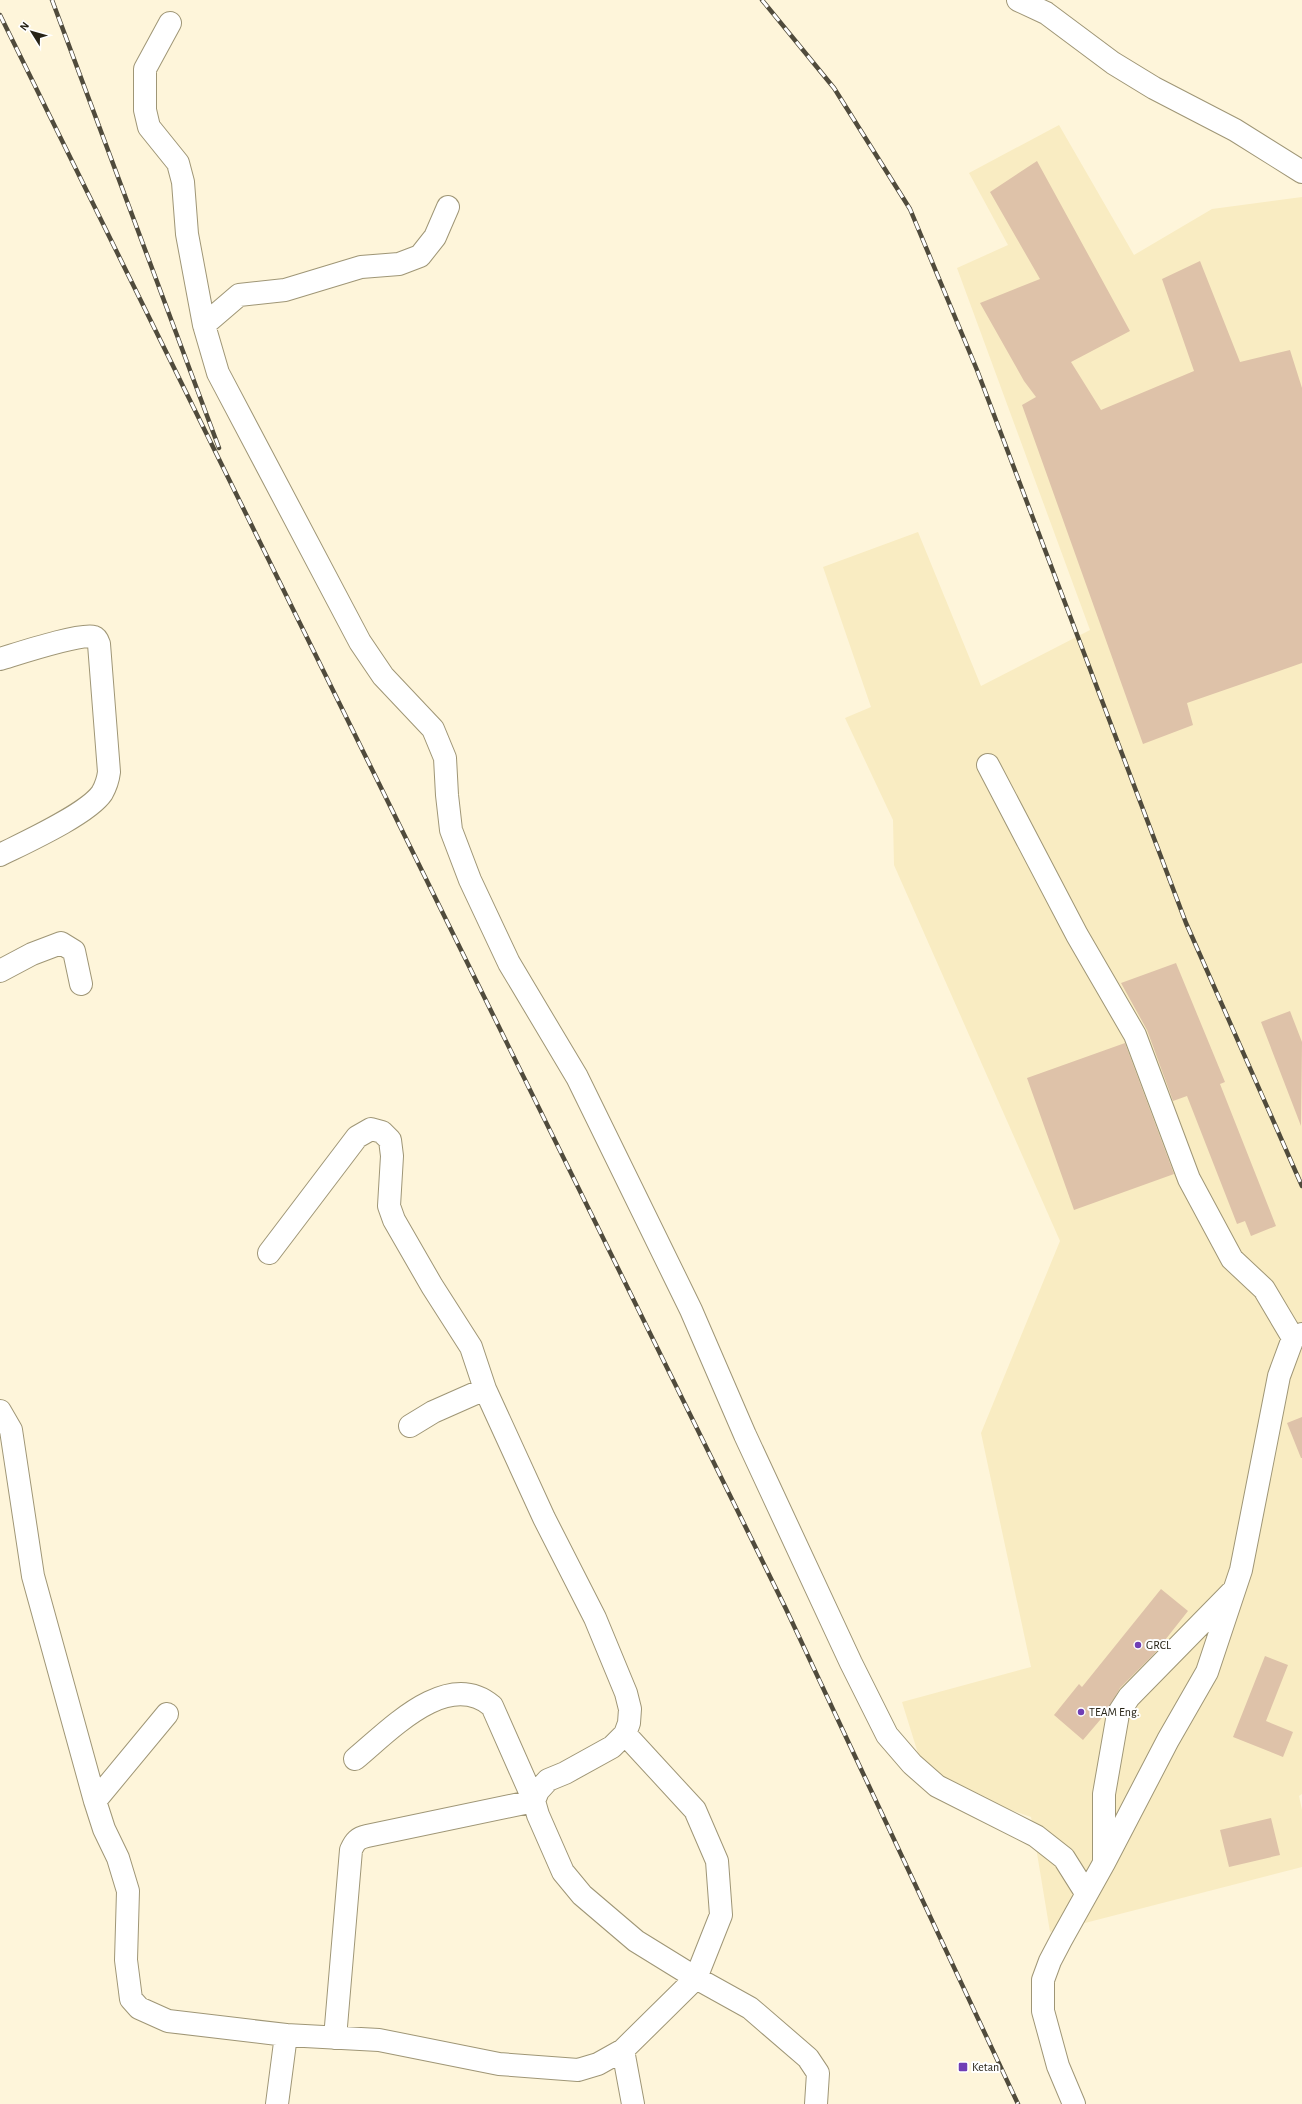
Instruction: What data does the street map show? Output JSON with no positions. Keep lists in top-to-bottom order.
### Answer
{
  "places": {
    "other": ["GRCL", "TEAM Eng."],
    "transit": ["Ketan"]
  },
  "north": "top left"
}
